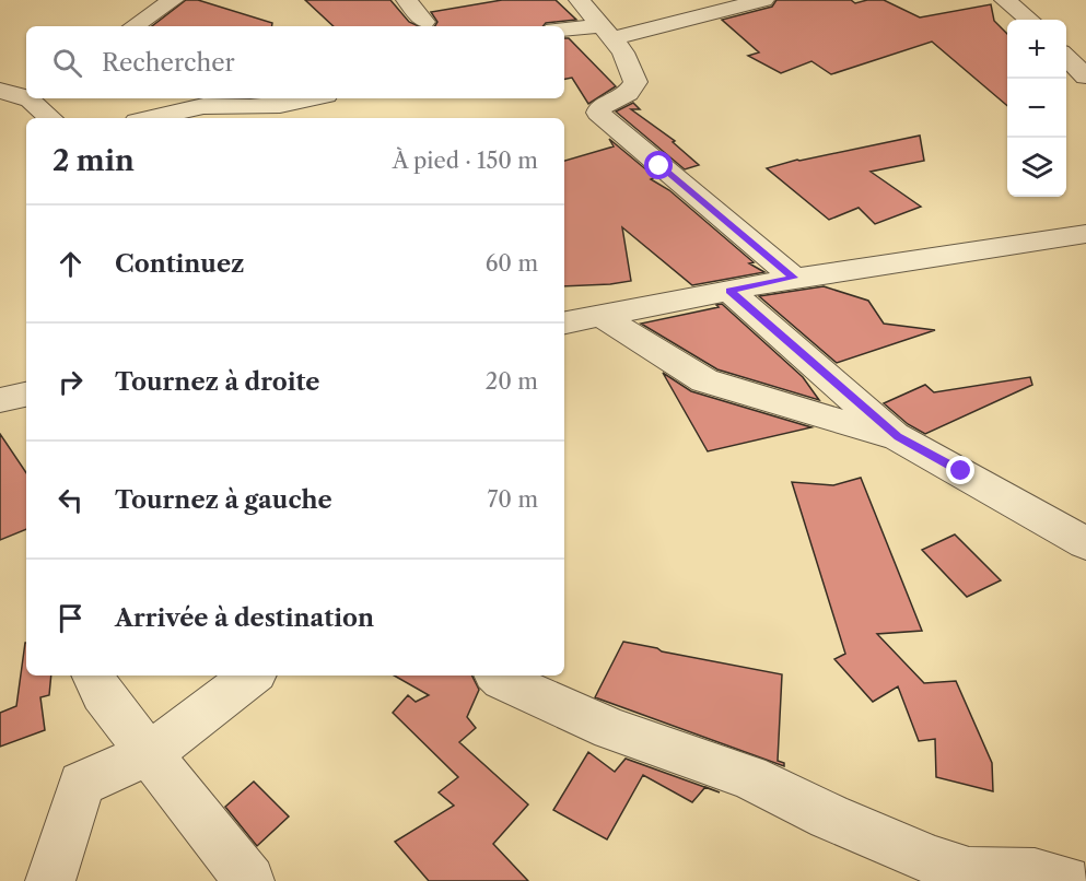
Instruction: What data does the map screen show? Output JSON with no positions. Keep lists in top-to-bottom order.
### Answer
{
  "page": {
    "map_buttons": ["+", "−"],
    "search": "Rechercher",
    "heading": ["2 min", "À pied · 150 m"],
    "list": [
      ["Continuez", "60 m"],
      ["Tournez à droite", "20 m"],
      ["Tournez à gauche", "70 m"],
      "Arrivée à destination"
    ]
  }
}
